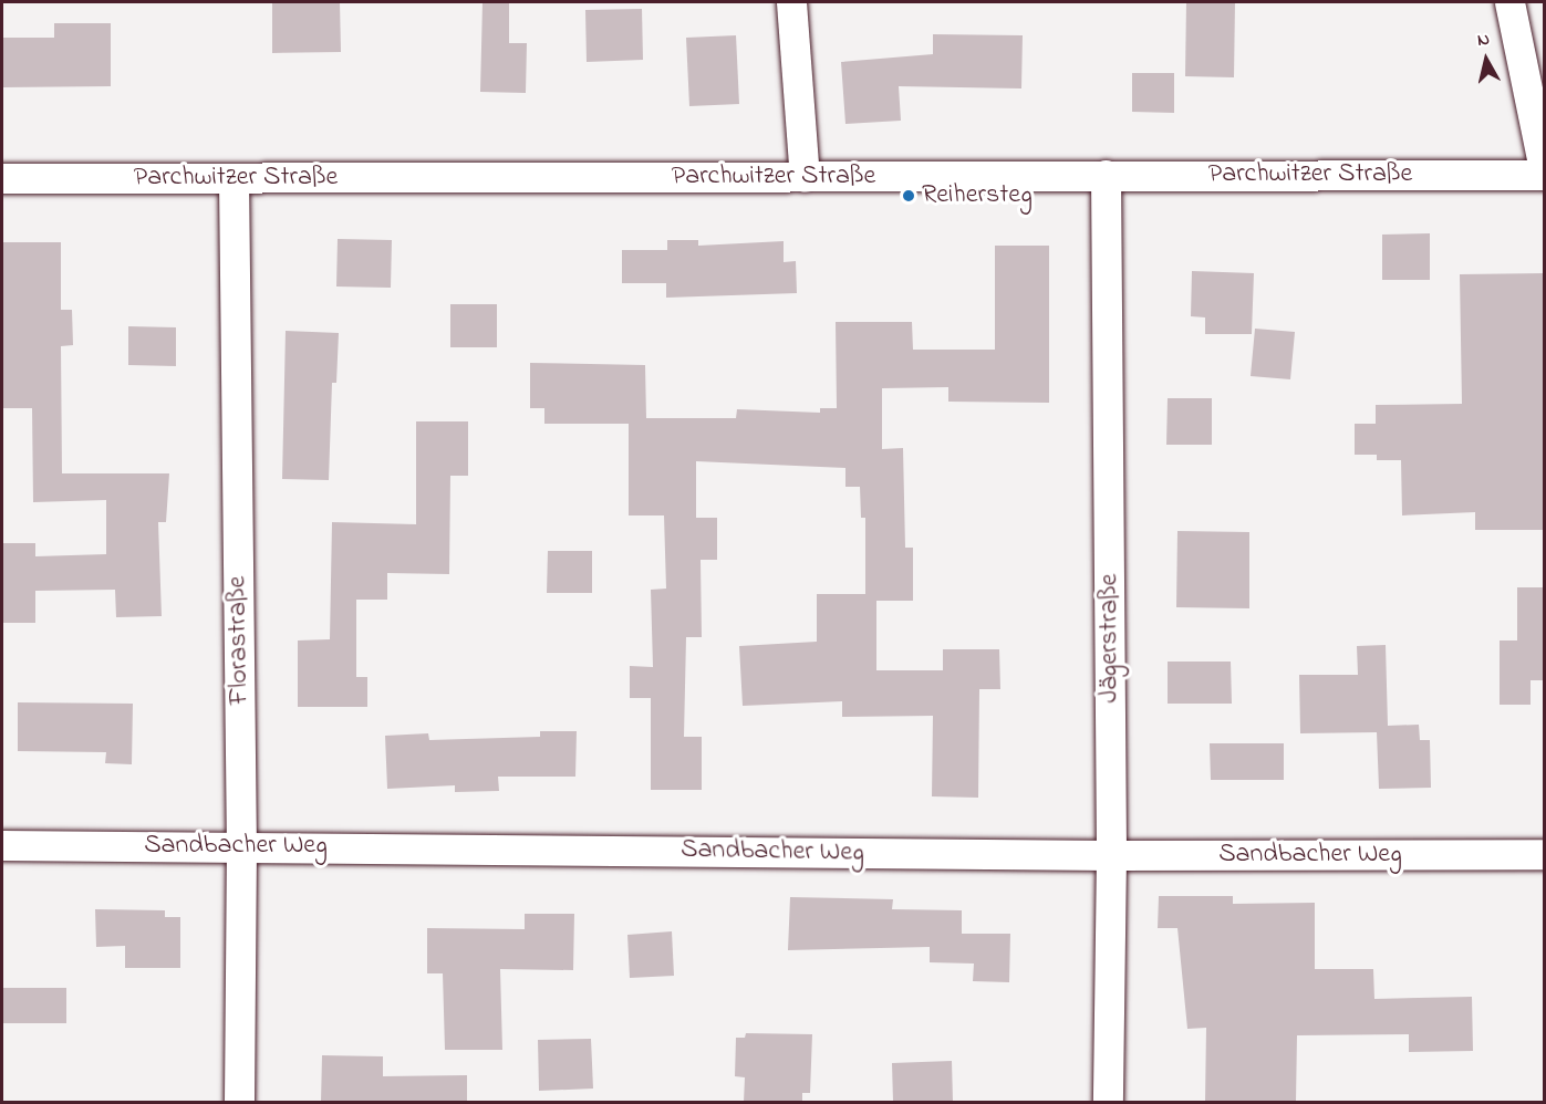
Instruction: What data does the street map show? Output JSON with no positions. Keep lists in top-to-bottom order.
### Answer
{
  "streets": {
    "street": [
      "Parchwitzer Straße",
      "Jägerstraße",
      "Florastraße",
      "Sandbacher Weg"
    ]
  },
  "crossings": [
    ["Parchwitzer Straße", "Jägerstraße"],
    ["Parchwitzer Straße", "Florastraße"],
    ["Jägerstraße", "Sandbacher Weg"],
    ["Florastraße", "Sandbacher Weg"]
  ],
  "places": ["Reihersteg"],
  "north": "top"
}
